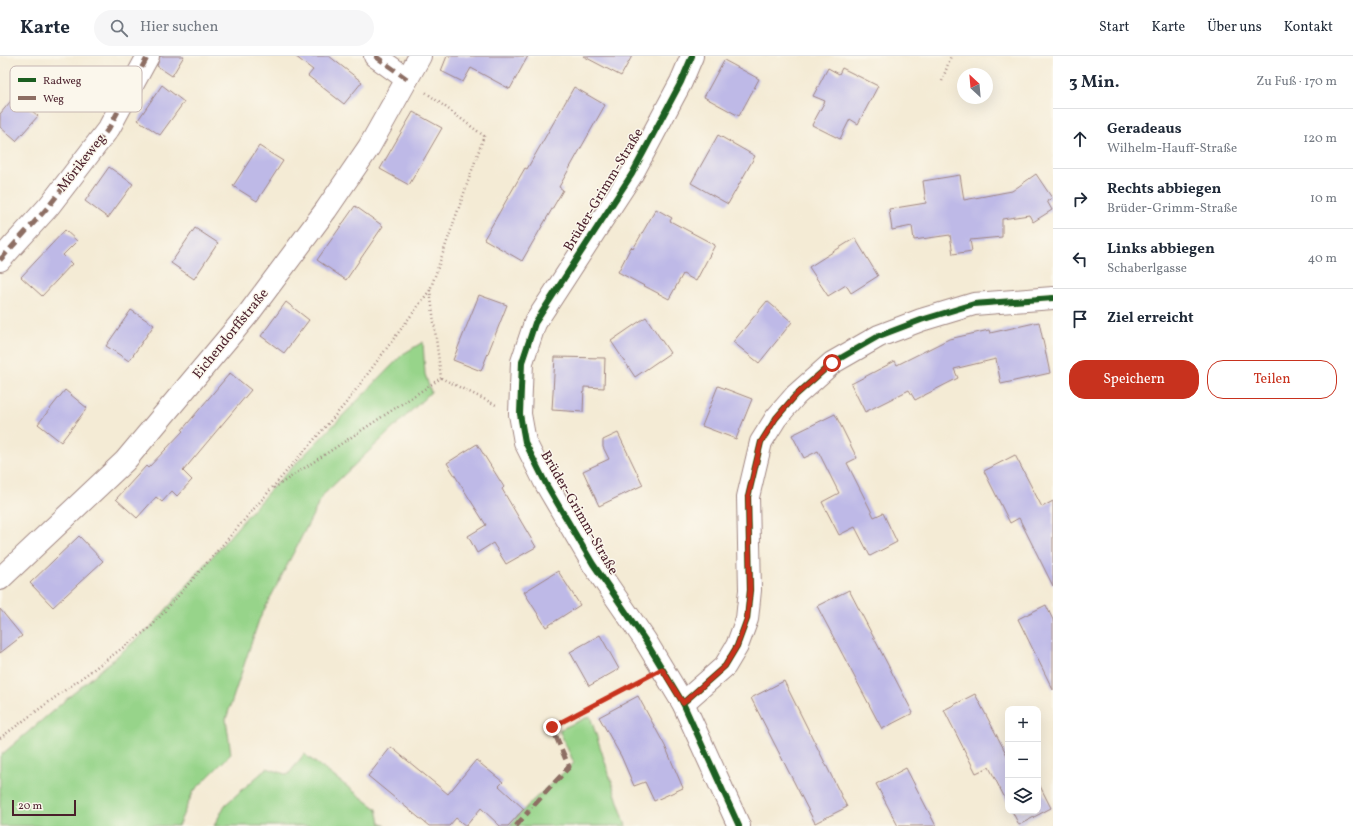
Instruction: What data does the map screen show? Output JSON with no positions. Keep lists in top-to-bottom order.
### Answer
{
  "streets": {
    "street": ["Mörikeweg", "Brüder-Grimm-Straße", "Eichendorffstraße"]
  },
  "legend": ["Radweg", "Weg"],
  "scale_bar": "20 m",
  "north": "top left",
  "page": {
    "header": "Karte",
    "search": "Hier suchen",
    "nav": [
      "Start",
      "Karte",
      "Über uns",
      "Kontakt"
    ],
    "heading": ["3 Min.", "Zu Fuß · 170 m"],
    "list": [
      ["Geradeaus", "Wilhelm-Hauff-Straße", "120 m"],
      ["Rechts abbiegen", "Brüder-Grimm-Straße", "10 m"],
      ["Links abbiegen", "Schaberlgasse", "40 m"],
      "Ziel erreicht"
    ],
    "buttons": ["Speichern", "Teilen"],
    "map_buttons": ["+", "−"],
    "scale": "20 m"
  }
}
